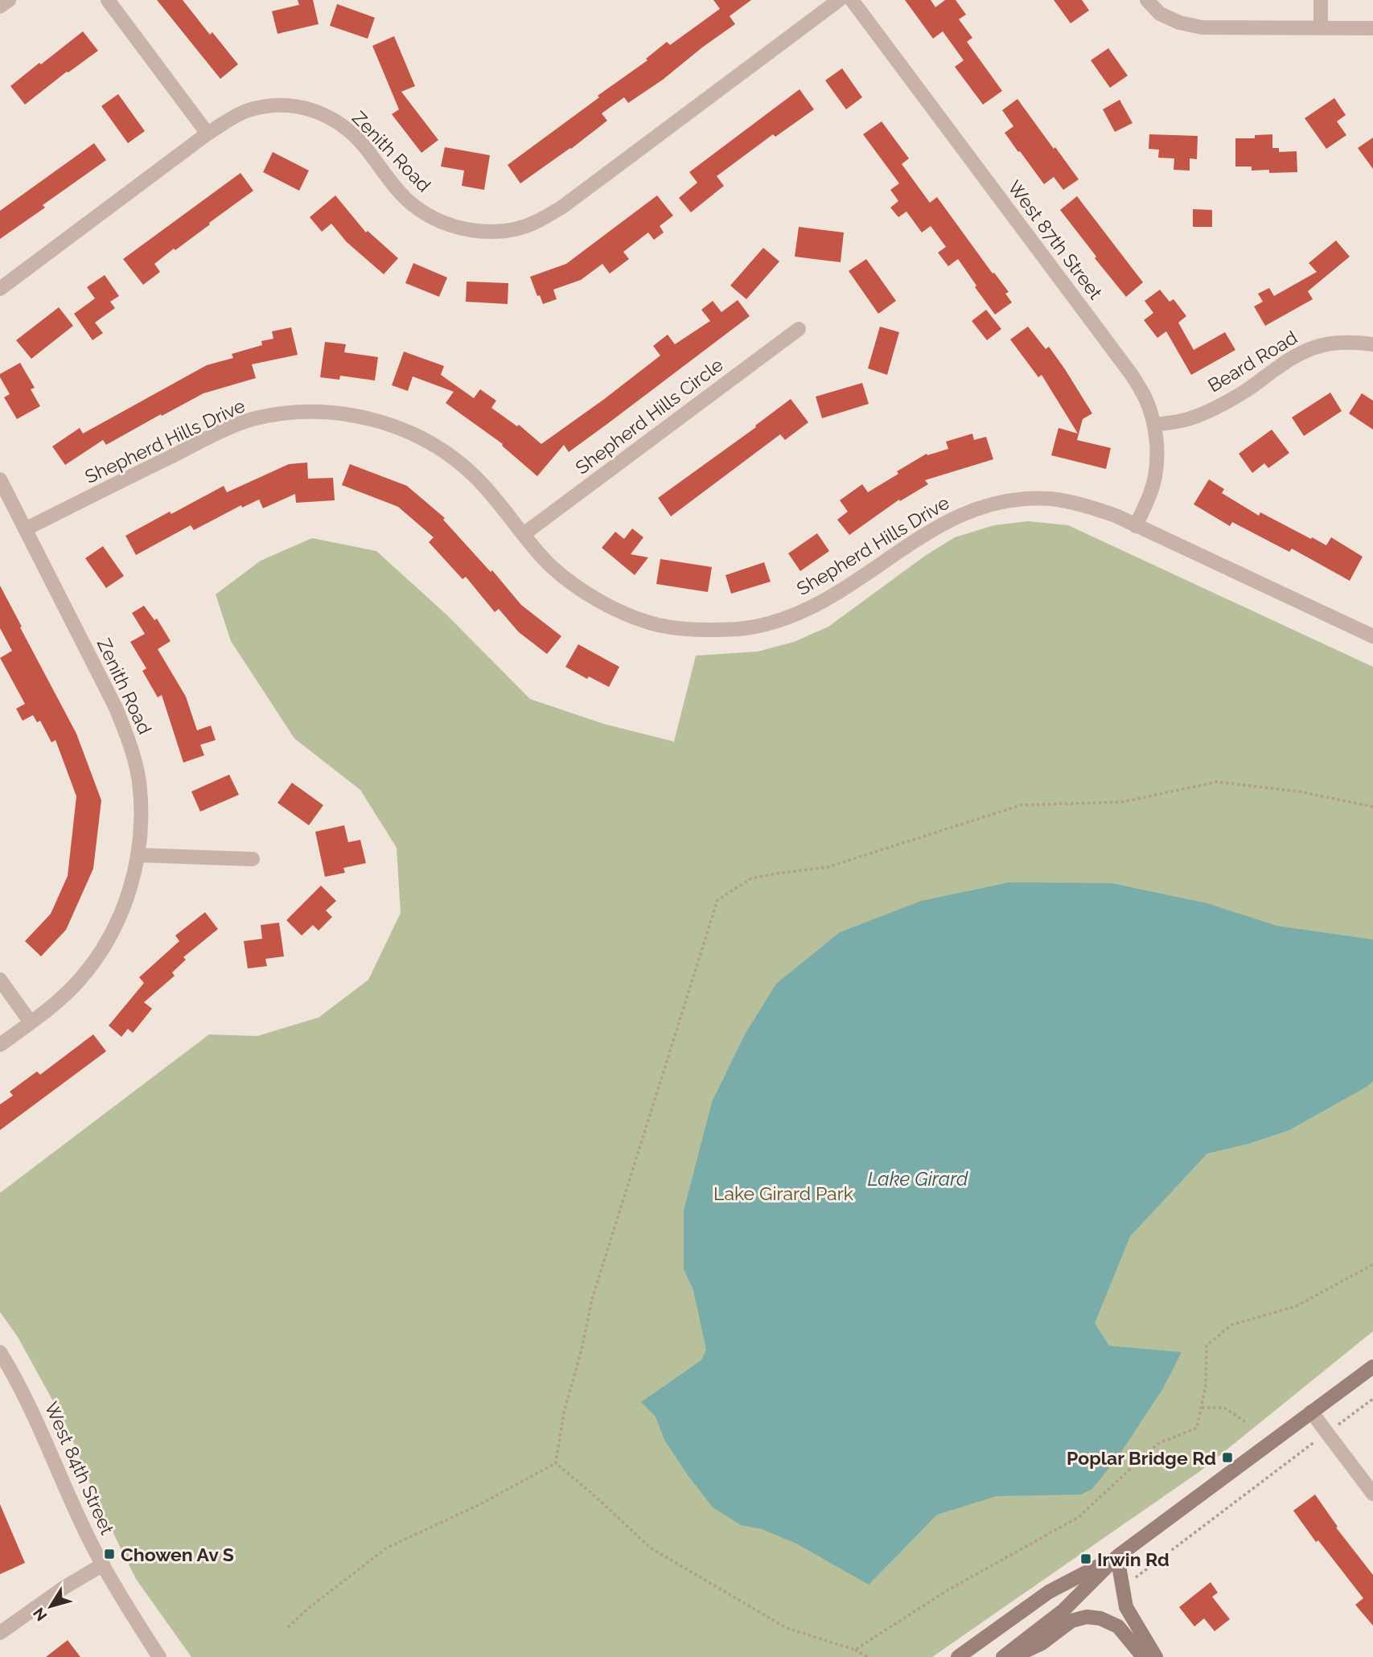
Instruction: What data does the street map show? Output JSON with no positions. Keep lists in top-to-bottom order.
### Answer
{
  "streets": {
    "street": [
      "Zenith Road",
      "West 87th Street",
      "Beard Road",
      "Shepherd Hills Circle",
      "Shepherd Hills Drive",
      "West 84th Street"
    ]
  },
  "crossings": [
    ["Zenith Road", "Shepherd Hills Drive"],
    ["West 87th Street", "Beard Road"],
    ["West 87th Street", "Shepherd Hills Drive"],
    ["Shepherd Hills Circle", "Shepherd Hills Drive"]
  ],
  "water": ["Lake Girard"],
  "parks": ["Lake Girard Park"],
  "places": {
    "transit": ["Poplar Bridge Rd", "Chowen Av S", "Irwin Rd"]
  },
  "north": "bottom left"
}
